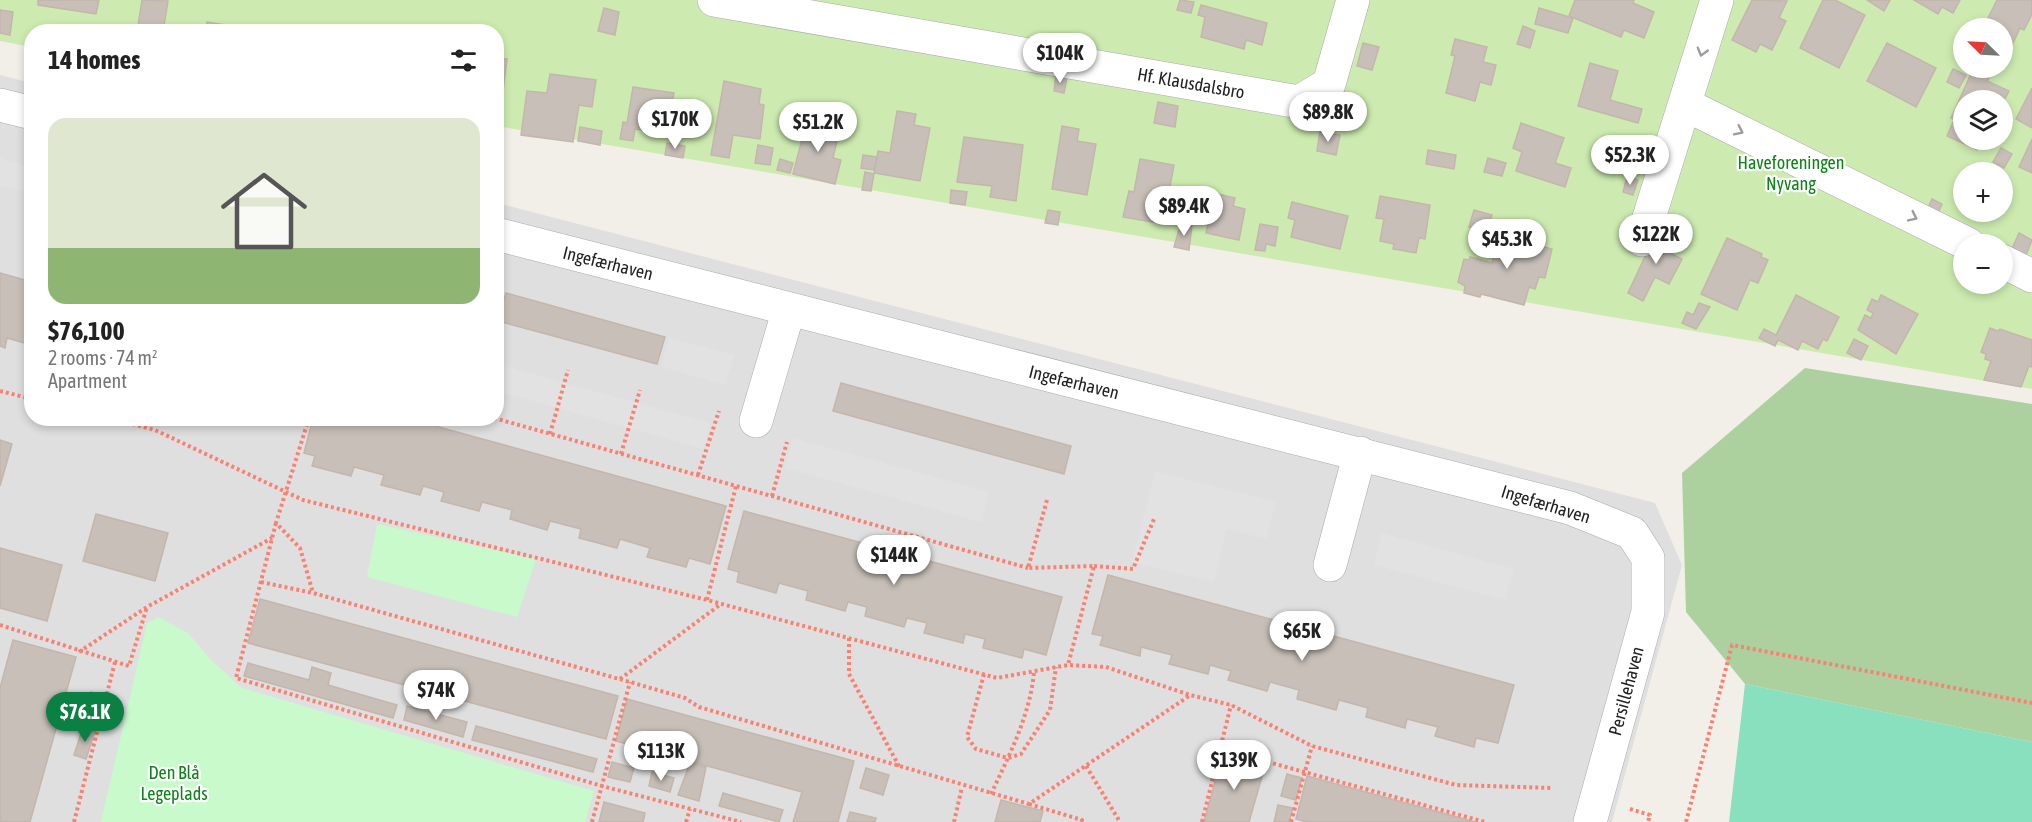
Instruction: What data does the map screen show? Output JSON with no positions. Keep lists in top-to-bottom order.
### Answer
{
  "streets": {
    "street": ["Hf. Klausdalsbro", "Ingefærhaven", "Persillehaven"]
  },
  "crossings": [
    ["Ingefærhaven", "Persillehaven"]
  ],
  "parks": ["Haveforeningen Nyvang", "Den Blå Legeplads"],
  "north": "top left",
  "page": {
    "map_buttons": ["+", "−"],
    "heading": "14 homes",
    "price": [
      "$104K",
      "$89.8K",
      "$170K",
      "$51.2K",
      "$52.3K",
      "$89.4K",
      "$122K",
      "$45.3K",
      "$144K",
      "$65K",
      "$74K",
      "$76.1K",
      "$113K",
      "$139K"
    ],
    "list": [
      {
        "name": "$76,100",
        "note": "2 rooms · 74 m² · Apartment"
      }
    ]
  }
}
